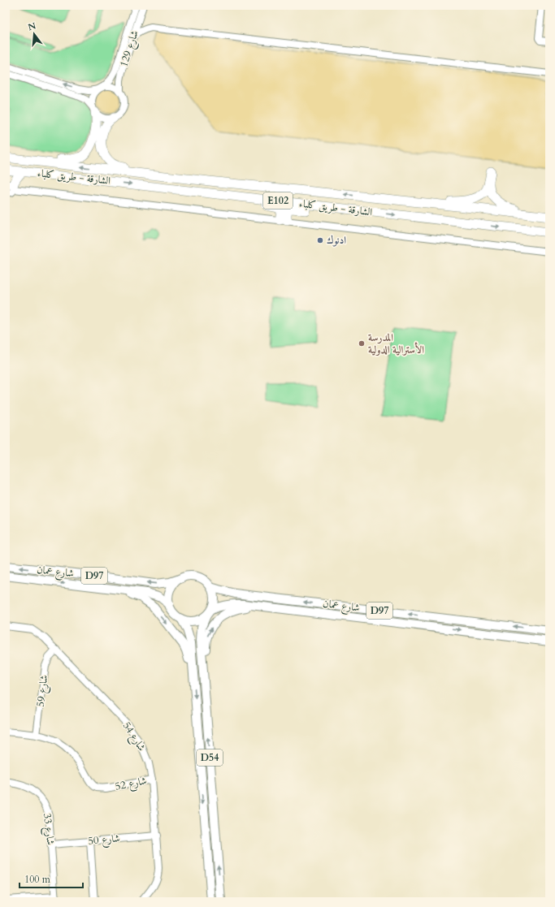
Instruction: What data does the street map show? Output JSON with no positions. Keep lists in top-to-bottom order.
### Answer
{
  "streets": {
    "highway": ["الشارقة - طريق كلباء", "E102"],
    "main road": ["شارع عمان", "D97", "D54"],
    "street": [
      "شارع 129",
      "شارع 59",
      "شارع 54",
      "شارع 52",
      "شارع 33",
      "شارع 50"
    ]
  },
  "crossings": [
    ["شارع عمان", "D54"],
    ["شارع 59", "شارع 54"],
    ["شارع 59", "شارع 52"],
    ["شارع 54", "شارع 52"],
    ["شارع 54", "شارع 50"],
    ["شارع 33", "شارع 50"]
  ],
  "places": ["ادنوك", "المدرسة الأسترالية الدولية"],
  "scale_bar": "100 m",
  "north": "top"
}
